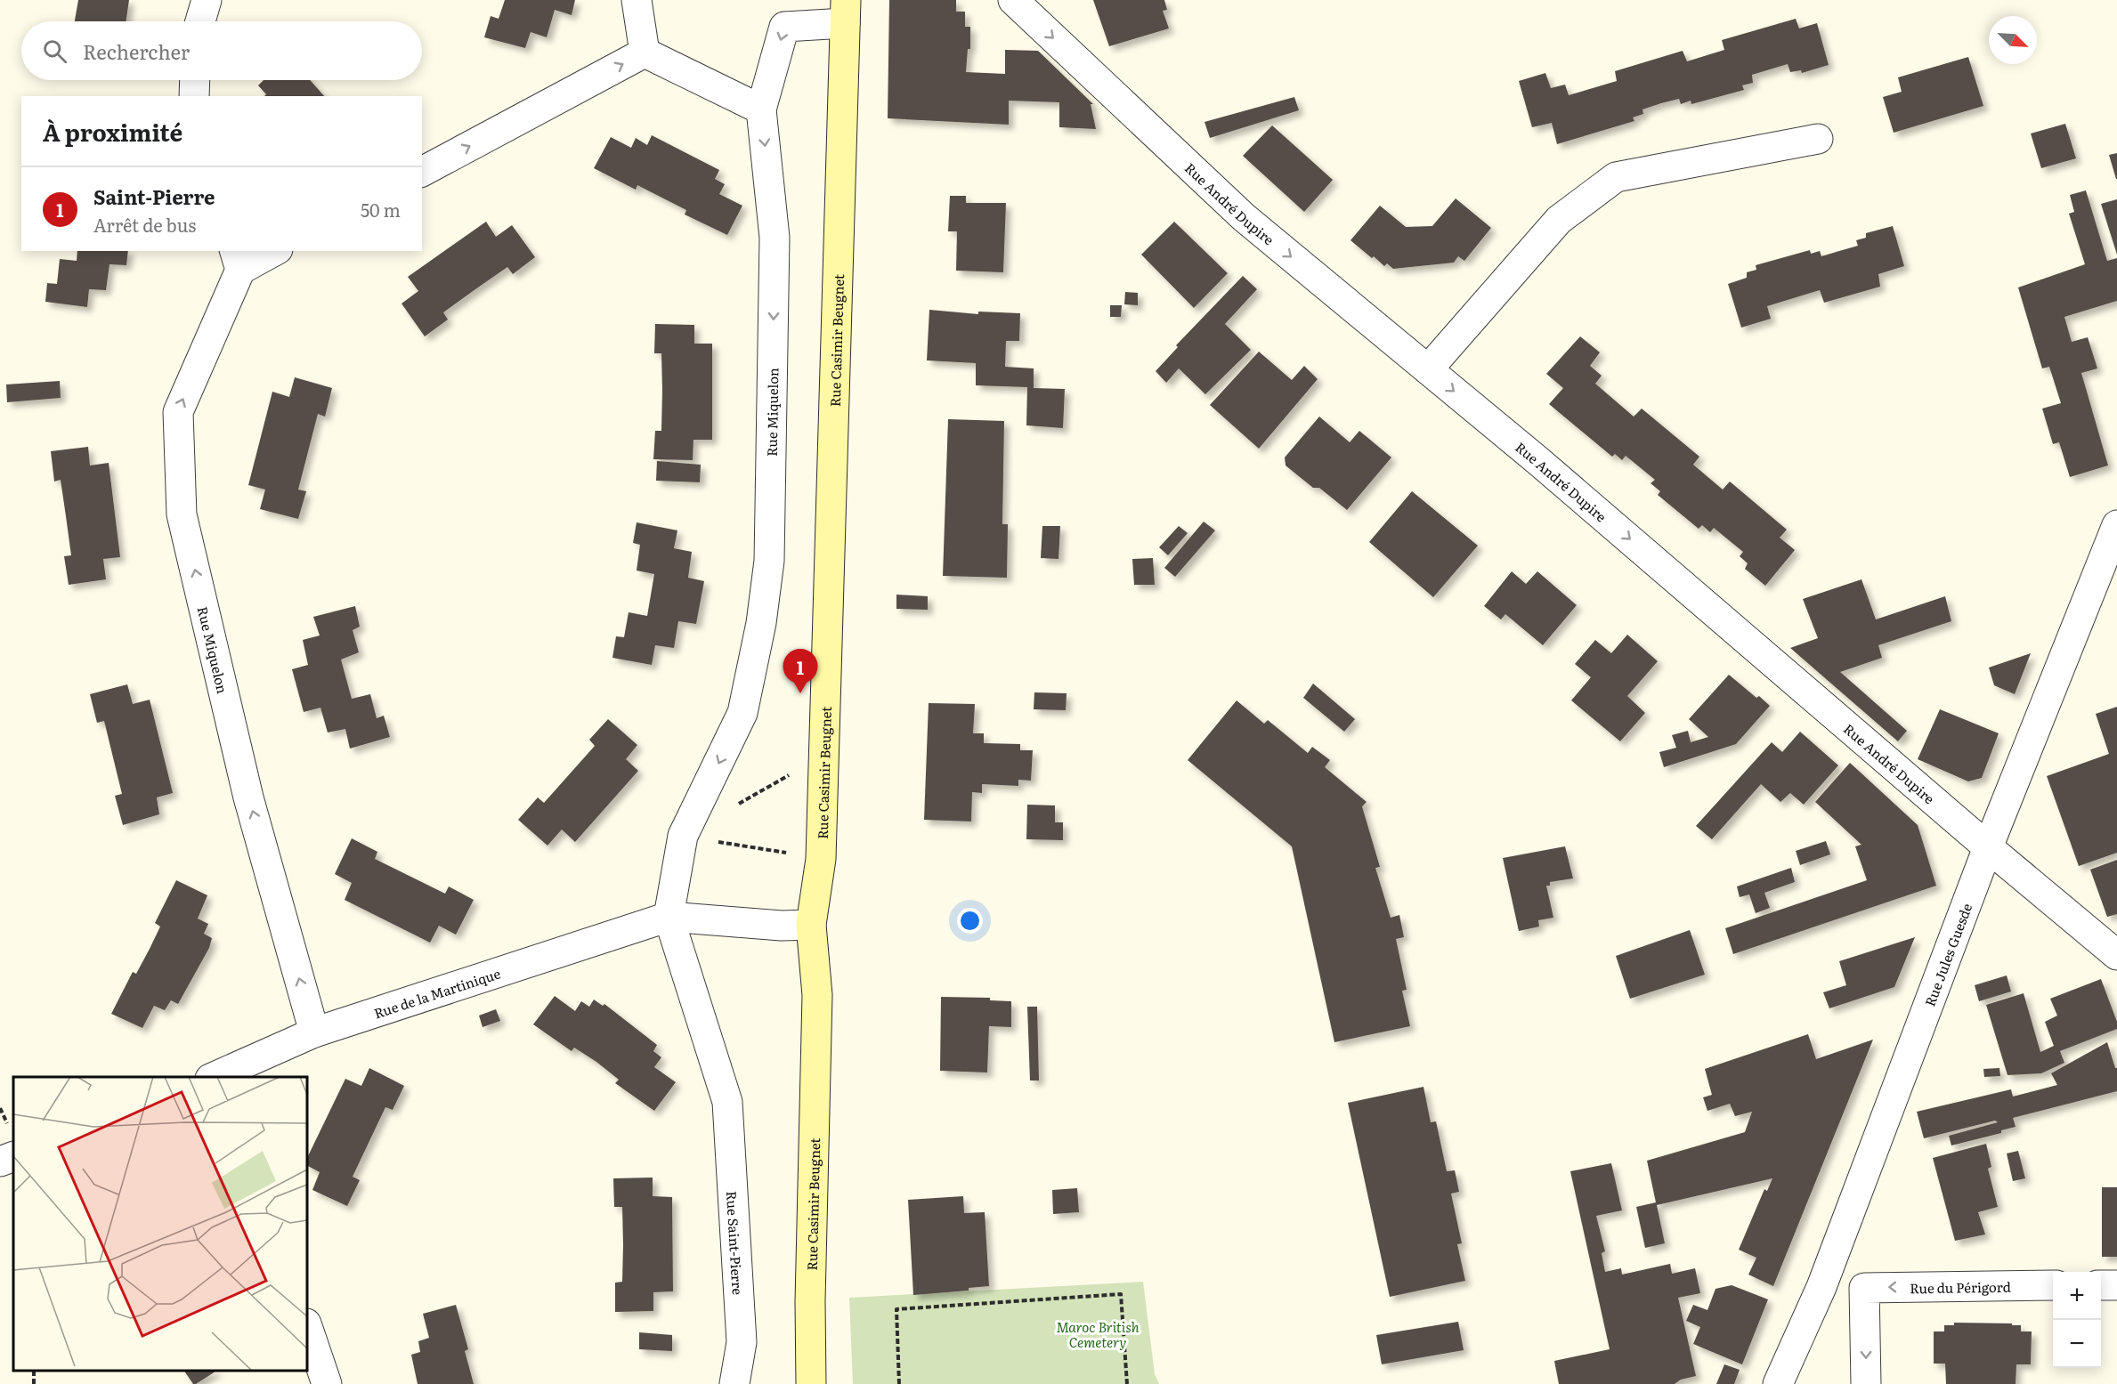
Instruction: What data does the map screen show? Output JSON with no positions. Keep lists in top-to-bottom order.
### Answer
{
  "streets": {
    "main road": ["Rue Casimir Beugnet"],
    "street": [
      "Rue André Dupire",
      "Rue Miquelon",
      "Rue Jules Guesde",
      "Rue de la Martinique",
      "Rue Saint-Pierre",
      "Rue du Périgord"
    ]
  },
  "crossings": [
    ["Rue André Dupire", "Rue Jules Guesde"],
    ["Rue Casimir Beugnet", "Rue Miquelon"],
    ["Rue Casimir Beugnet", "Rue de la Martinique"],
    ["Rue Miquelon", "Rue de la Martinique"],
    ["Rue de la Martinique", "Rue Saint-Pierre"]
  ],
  "one_way": ["Rue André Dupire"],
  "parks": ["Maroc British Cemetery"],
  "north": "bottom right",
  "page": {
    "search": "Rechercher",
    "heading": "À proximité",
    "list": [
      {
        "mark": "1",
        "name": "Saint-Pierre",
        "note": "Arrêt de bus",
        "value": "50 m"
      }
    ],
    "pins": "1",
    "map_buttons": ["+", "−"]
  }
}
